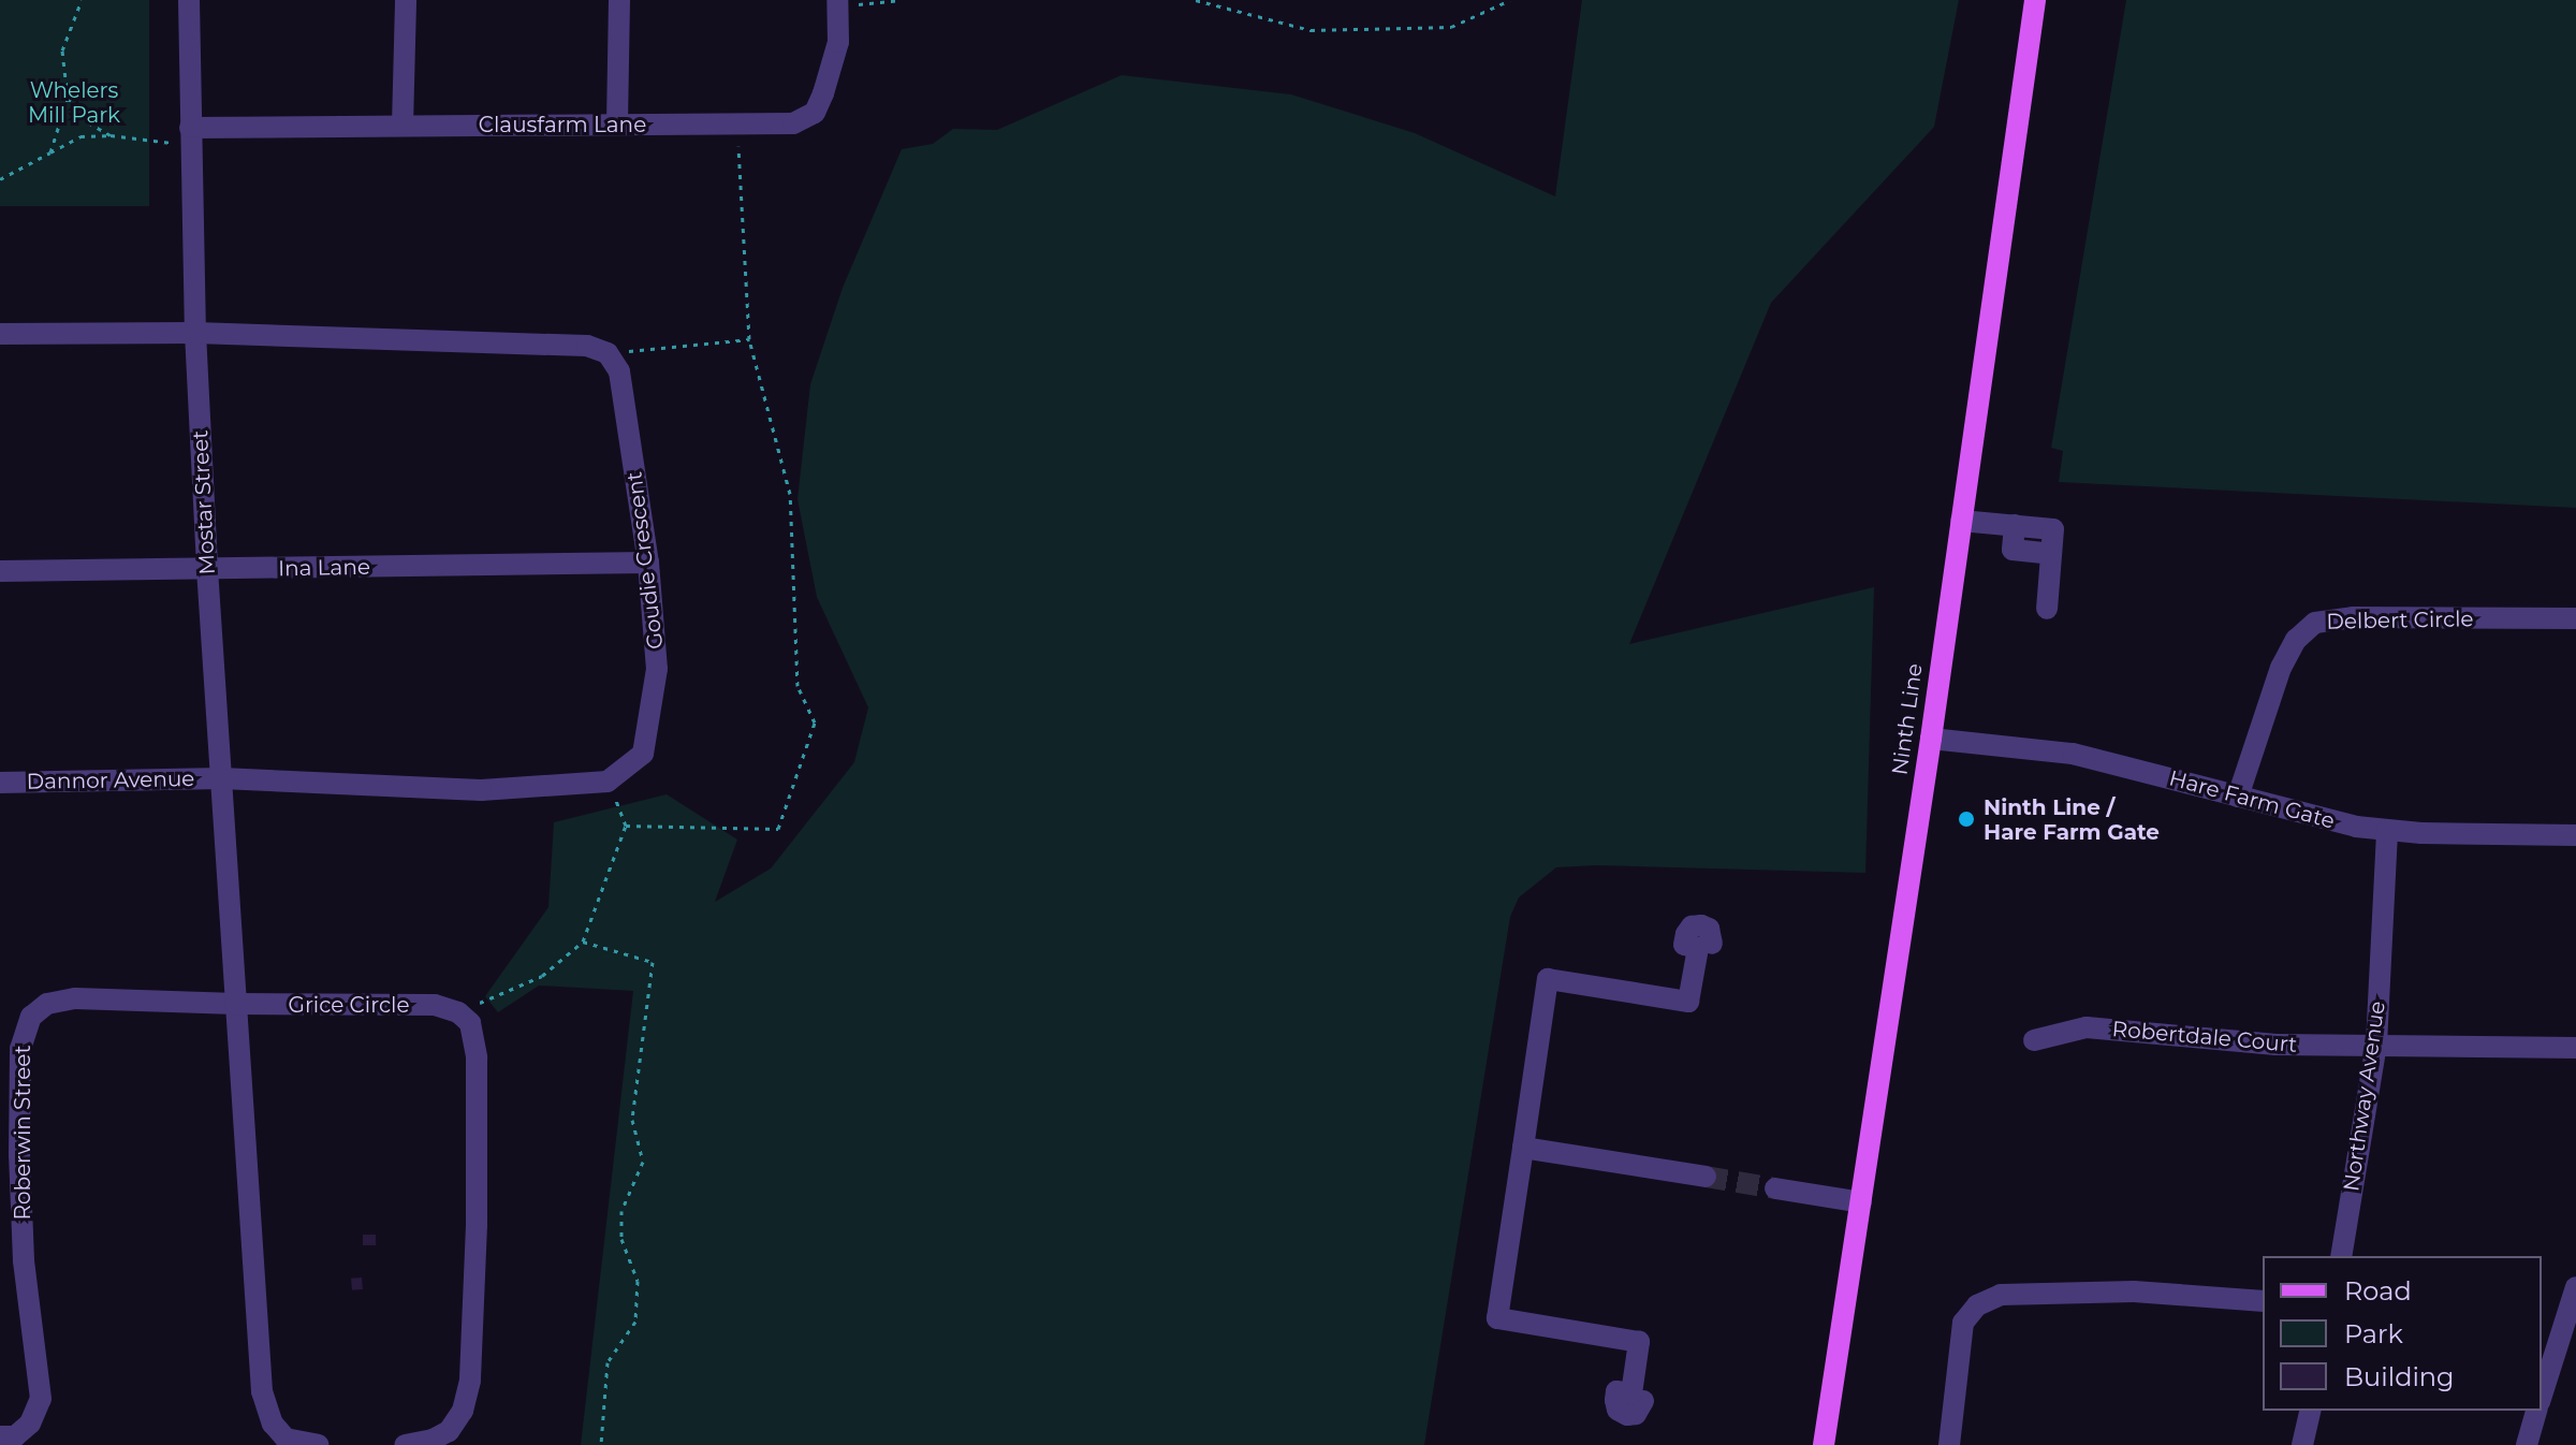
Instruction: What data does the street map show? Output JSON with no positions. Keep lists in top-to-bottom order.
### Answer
{
  "streets": {
    "main road": ["Ninth Line"],
    "street": [
      "Clausfarm Lane",
      "Mostar Street",
      "Goudie Crescent",
      "Ina Lane",
      "Delbert Circle",
      "Dannor Avenue",
      "Hare Farm Gate",
      "Grice Circle",
      "Robertdale Court",
      "Northway Avenue",
      "Roberwin Street"
    ]
  },
  "crossings": [
    ["Clausfarm Lane", "Mostar Street"],
    ["Mostar Street", "Ina Lane"],
    ["Mostar Street", "Dannor Avenue"],
    ["Mostar Street", "Grice Circle"],
    ["Mostar Street", "Roberwin Street"],
    ["Goudie Crescent", "Ina Lane"],
    ["Delbert Circle", "Hare Farm Gate"],
    ["Ninth Line", "Hare Farm Gate"],
    ["Hare Farm Gate", "Northway Avenue"],
    ["Grice Circle", "Roberwin Street"],
    ["Robertdale Court", "Northway Avenue"]
  ],
  "parks": ["Whelers Mill Park"],
  "places": ["Ninth Line / Hare Farm Gate"],
  "legend": ["Road", "Park", "Building"]
}
